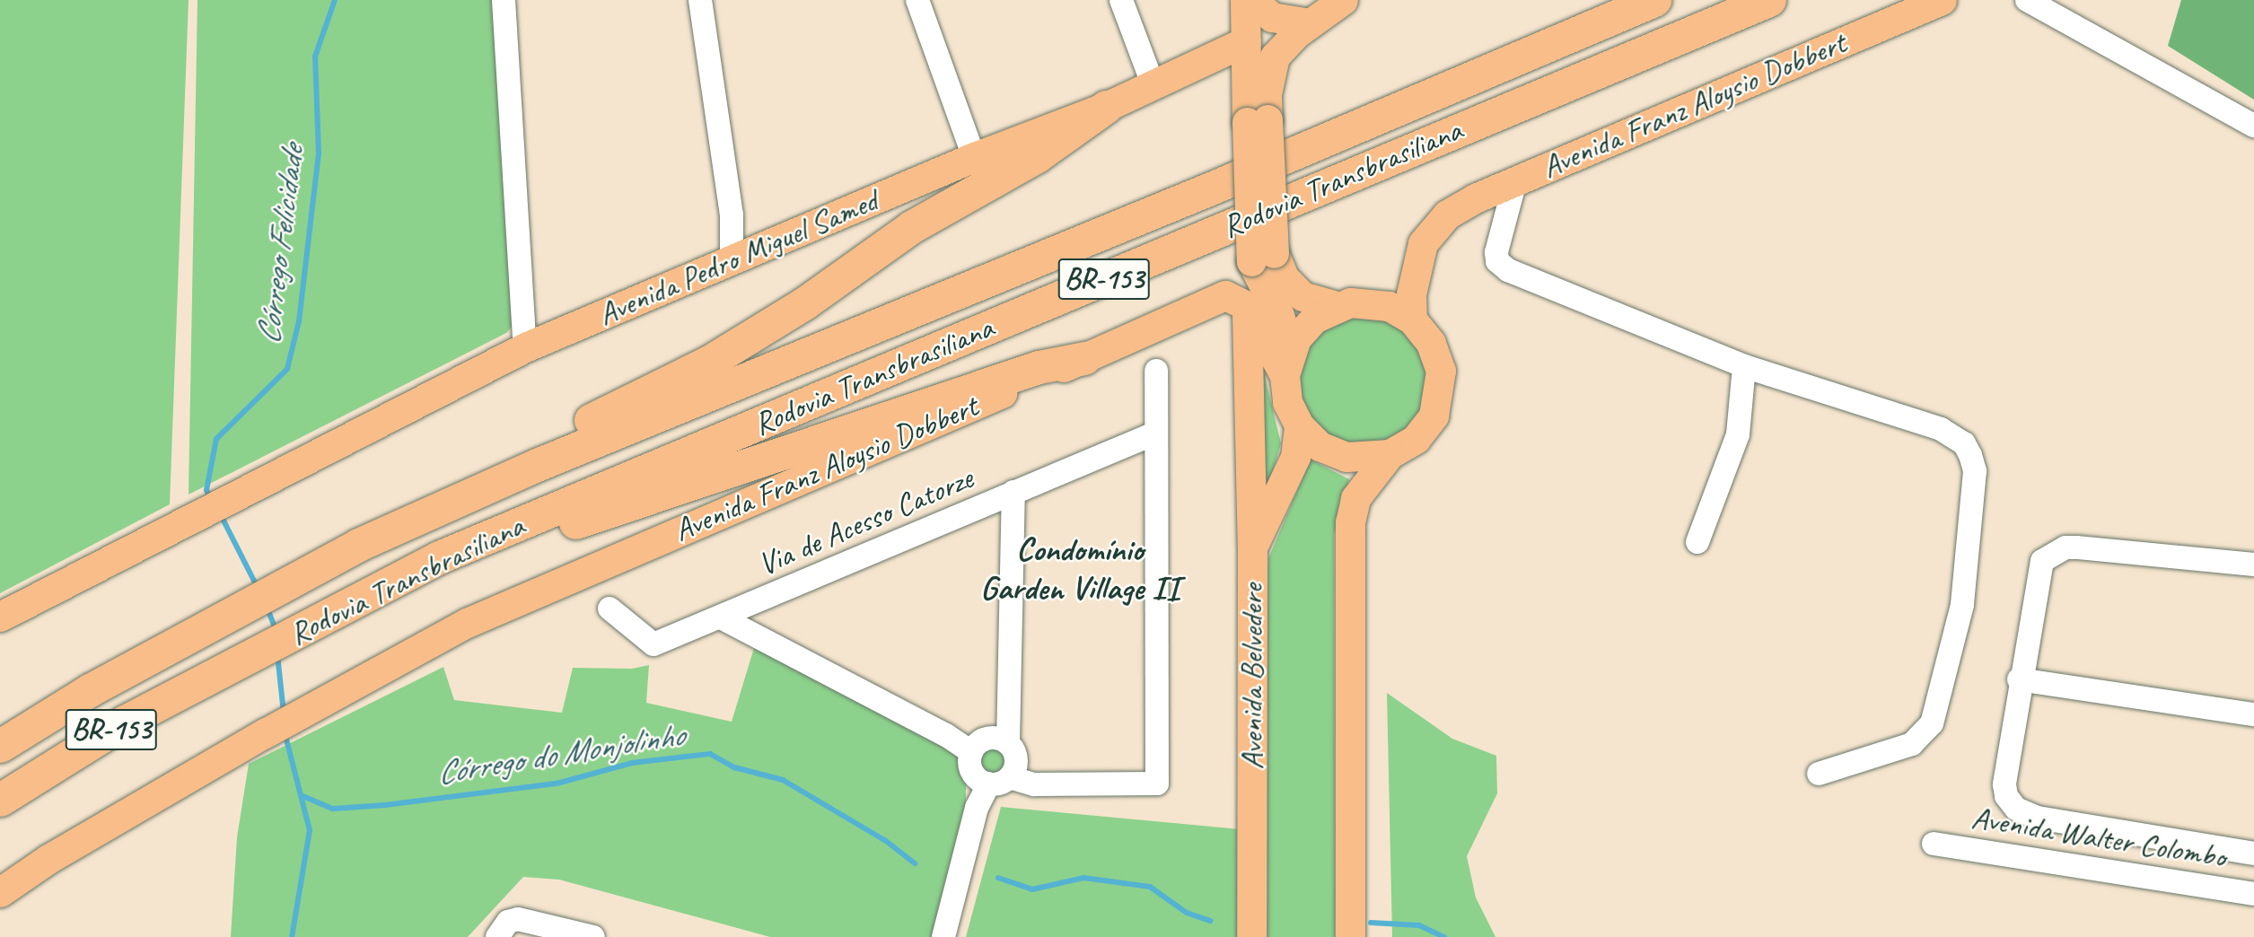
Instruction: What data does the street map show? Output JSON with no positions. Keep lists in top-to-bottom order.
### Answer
{
  "streets": {
    "highway": ["Rodovia Transbrasiliana", "BR-153"],
    "main road": ["Avenida Franz Aloysio Dobbert", "Avenida Pedro Miguel Samed", "Avenida Belvedere"],
    "street": ["Via de Acesso Catorze", "Avenida Walter Colombo"]
  },
  "crossings": [
    ["Avenida Franz Aloysio Dobbert", "Avenida Belvedere"]
  ],
  "districts": ["Condomínio Garden Village II"],
  "water": ["Córrego Felicidade", "Córrego do Monjolinho"]
}
